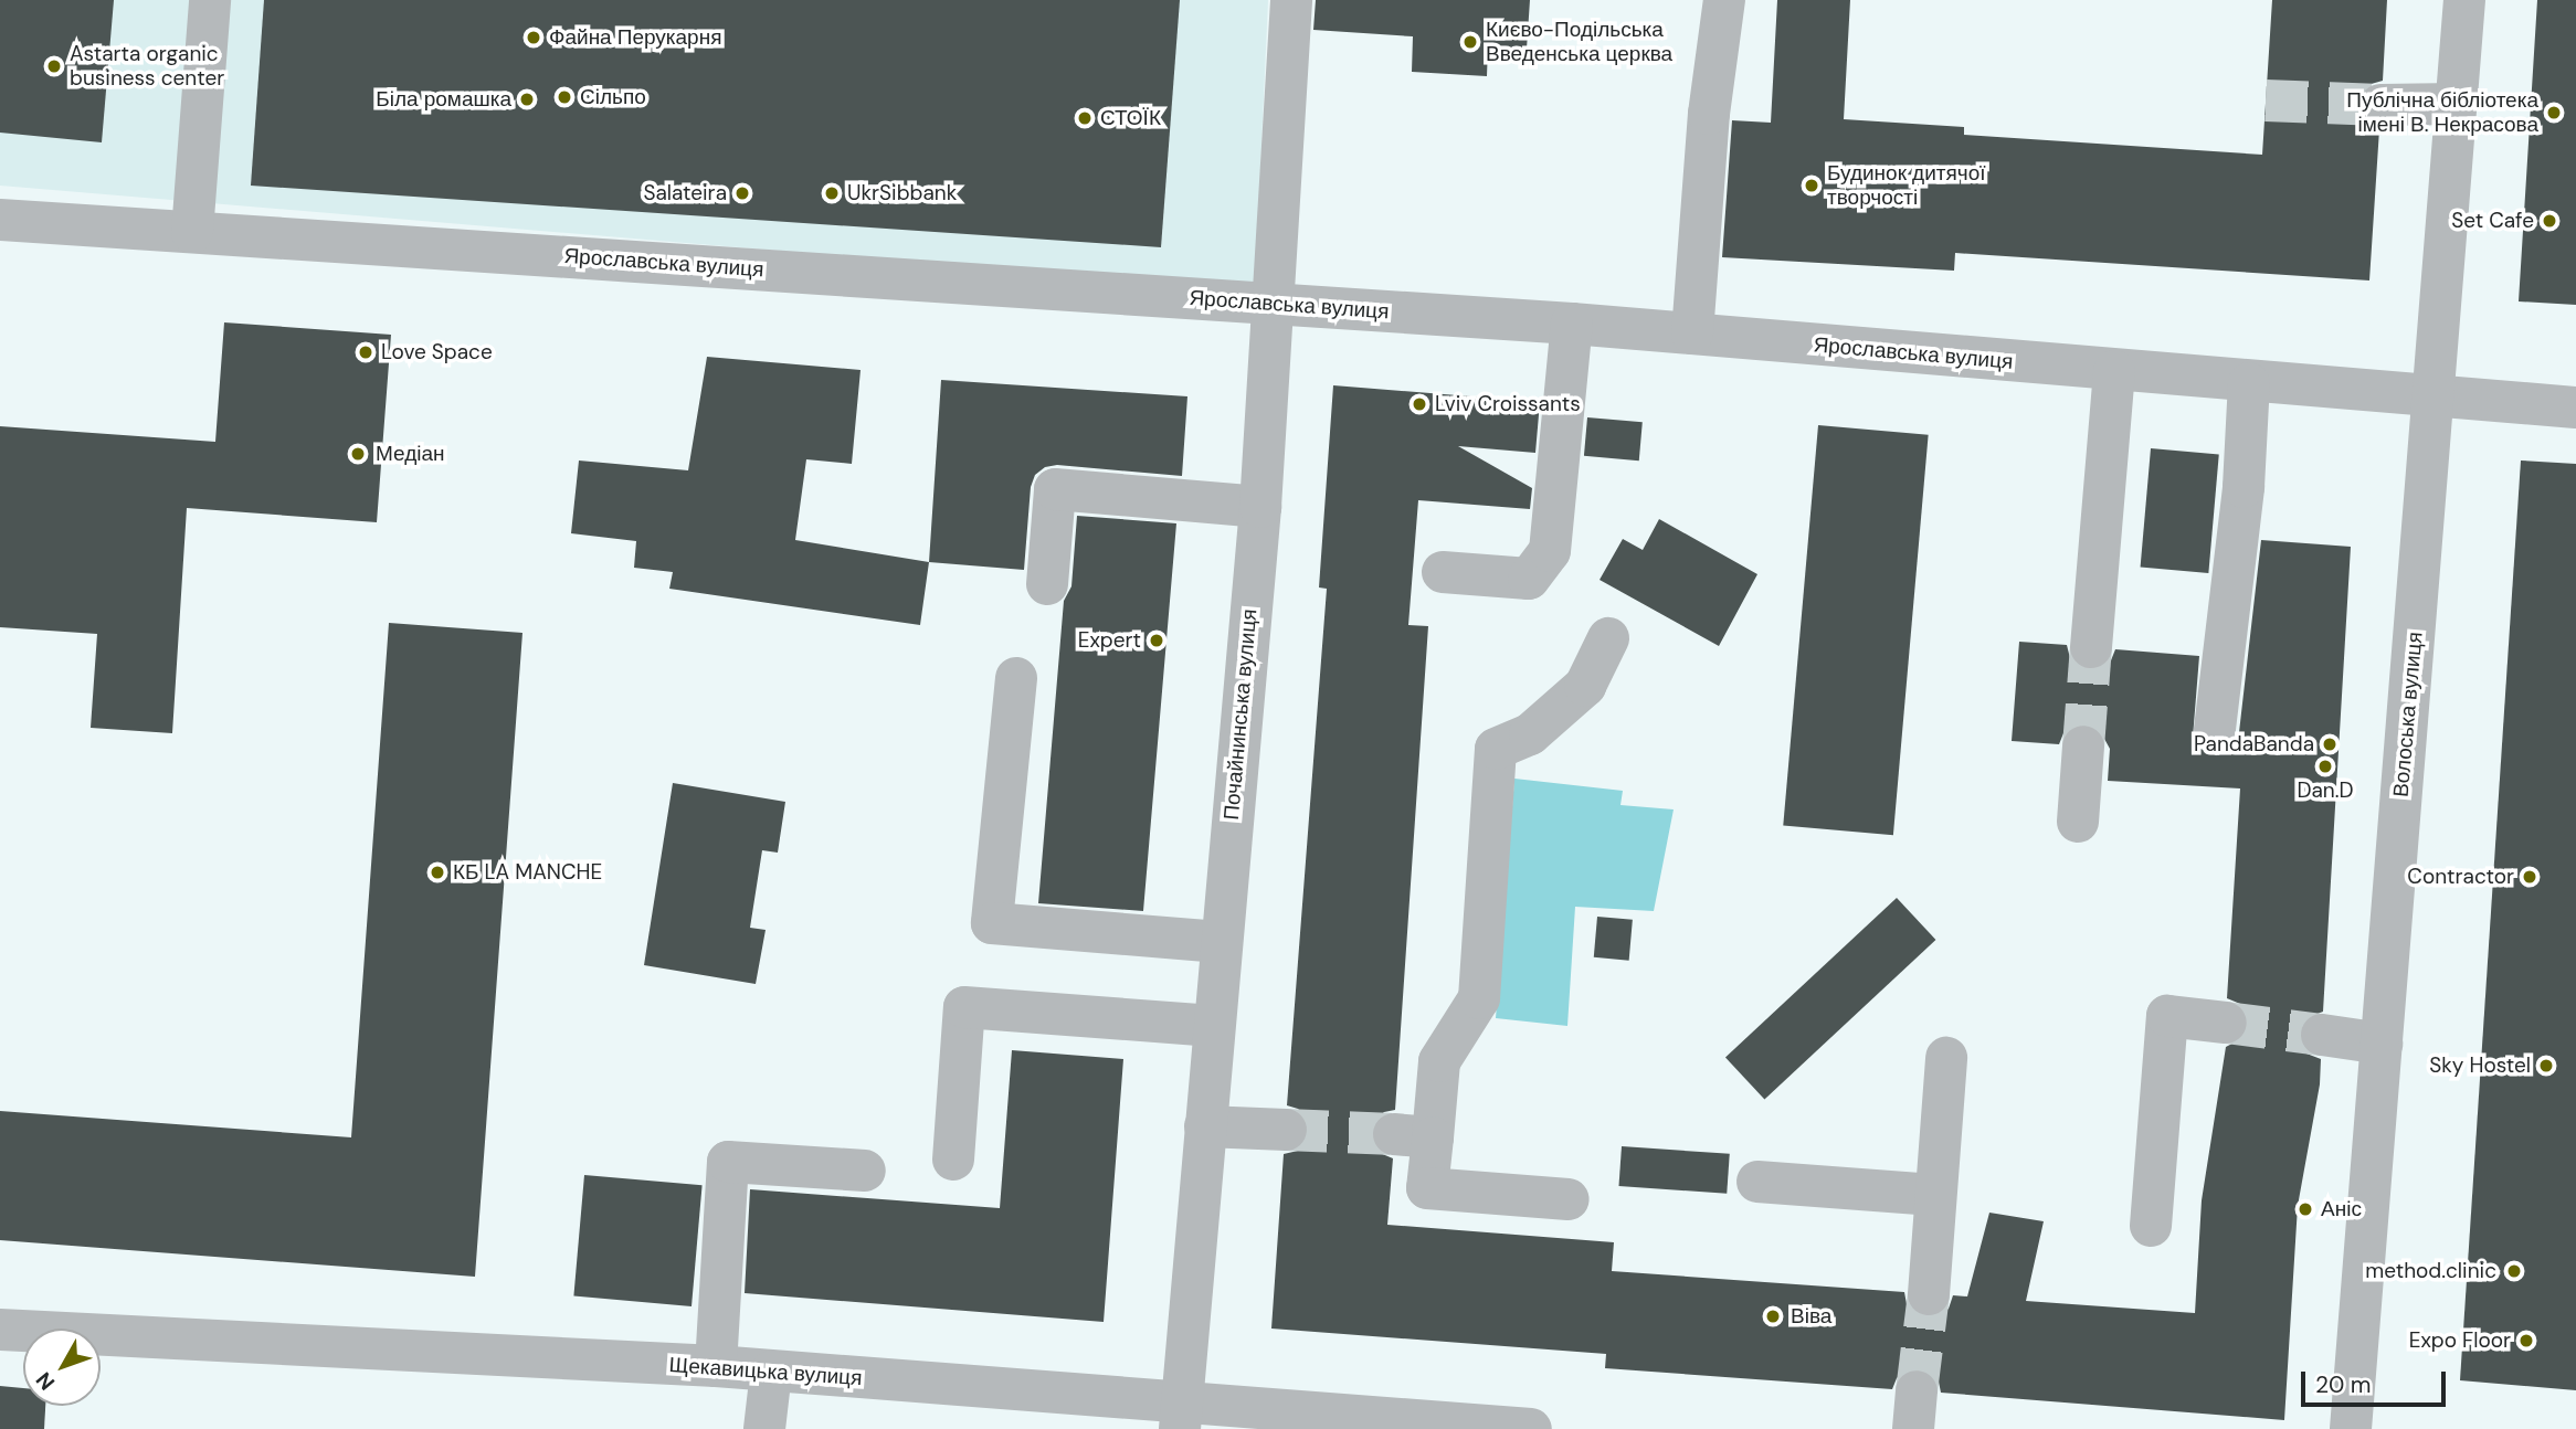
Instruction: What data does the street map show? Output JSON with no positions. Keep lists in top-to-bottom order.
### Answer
{
  "streets": {
    "street": [
      "Ярославська вулиця",
      "Почайнинська вулиця",
      "Волоська вулиця",
      "Щекавицька вулиця"
    ]
  },
  "crossings": [
    ["Ярославська вулиця", "Почайнинська вулиця"],
    ["Ярославська вулиця", "Волоська вулиця"],
    ["Почайнинська вулиця", "Щекавицька вулиця"]
  ],
  "places": [
    "Файна Перукарня",
    "Києво-Подільська Введенська церква",
    "Astarta organic business center",
    "Сільпо",
    "Біла ромашка",
    "Публічна бібліотека імені В. Некрасова",
    "СТОЇК",
    "Будинок дитячої творчості",
    "Salateira",
    "UkrSibbank",
    "Set Cafe",
    "Love Space",
    "Lviv Croissants",
    "Медіан",
    "Expert",
    "PandaBanda",
    "Dan.D",
    "КБ LA MANCHE",
    "Contractor",
    "Sky Hostel",
    "Аніс",
    "method.clinic",
    "Віва",
    "Expo Floor"
  ],
  "scale_bar": "20 m",
  "north": "bottom left"
}
